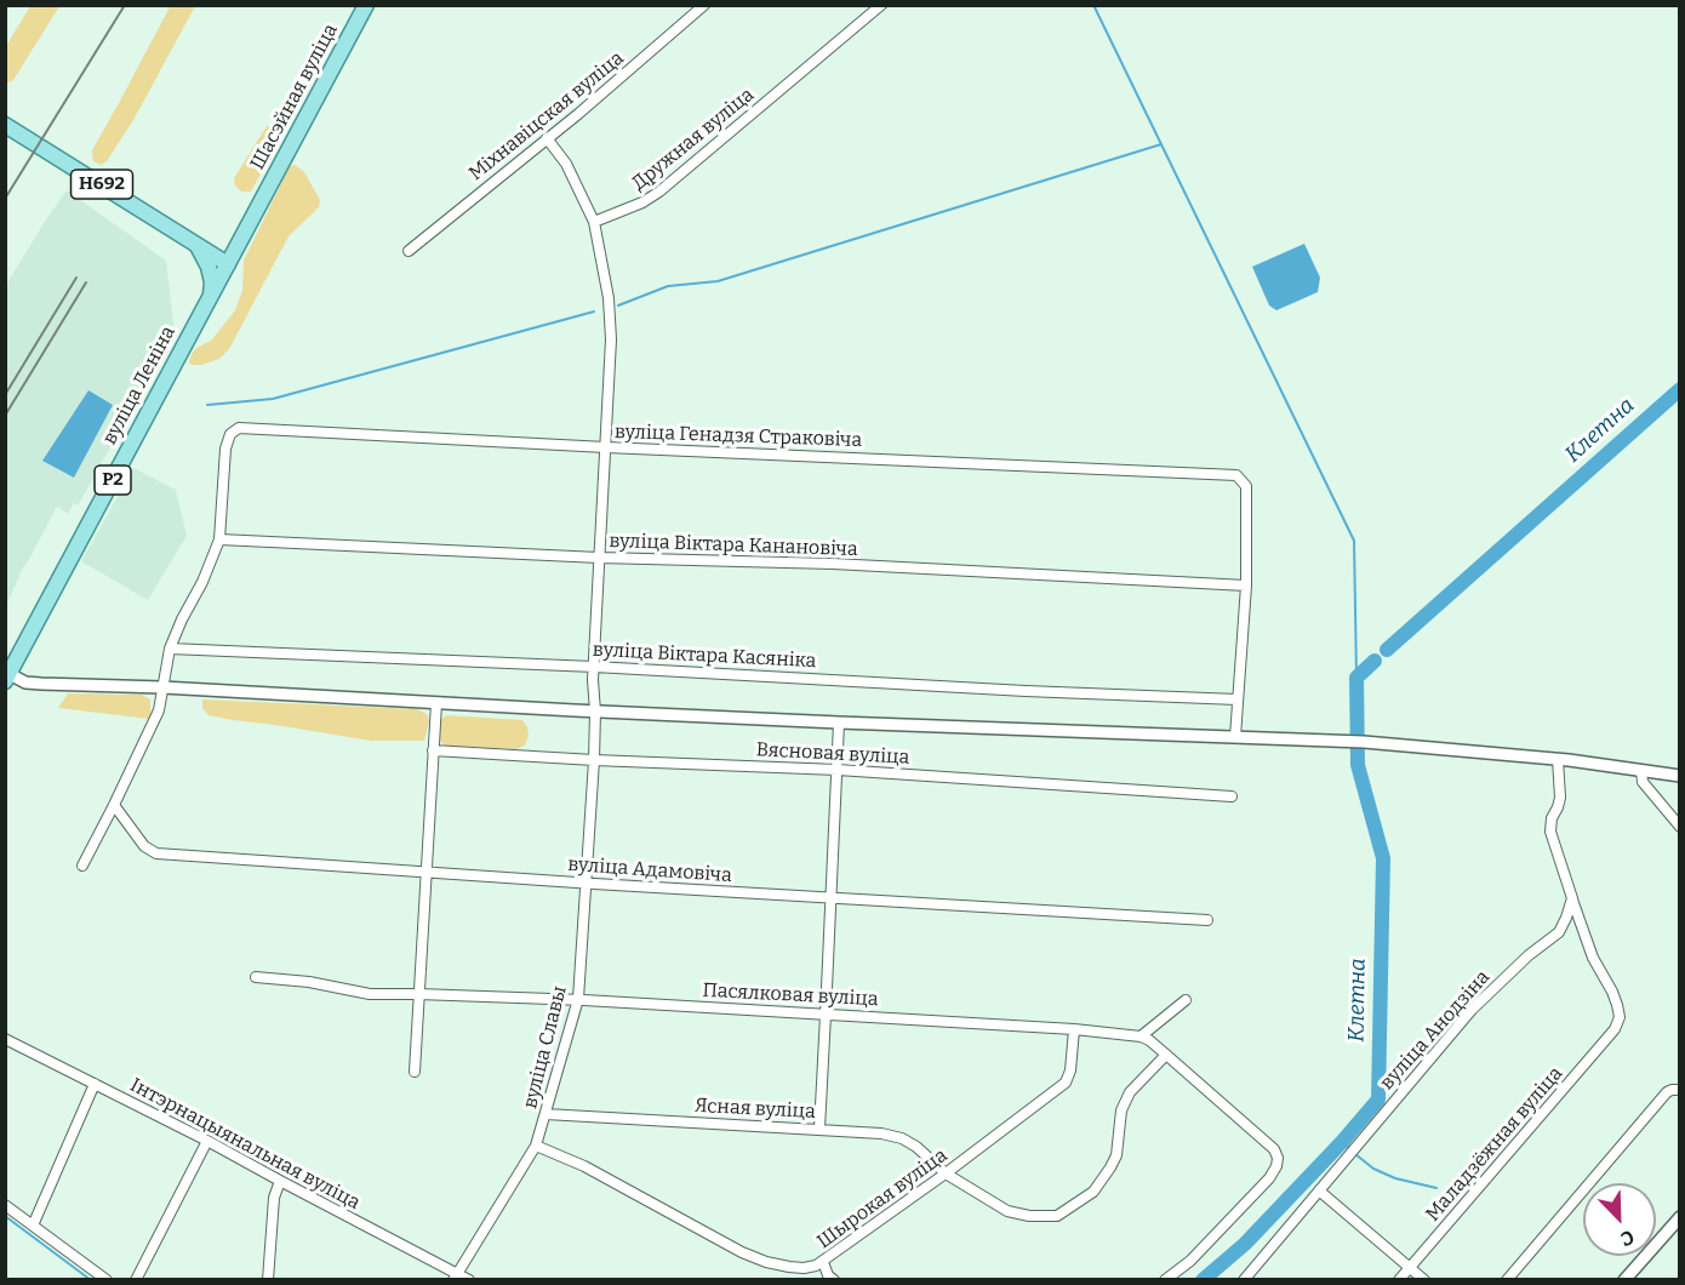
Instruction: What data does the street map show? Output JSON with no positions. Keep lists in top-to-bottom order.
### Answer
{
  "streets": {
    "main road": [
      "Шасэйная вуліца",
      "Н692",
      "вуліца Леніна",
      "Р2"
    ],
    "street": [
      "Міхнавіцская вуліца",
      "Дружная вуліца",
      "вуліца Генадзя Страковіча",
      "вуліца Віктара Канановіча",
      "вуліца Віктара Касяніка",
      "Вясновая вуліца",
      "вуліца Адамовіча",
      "Пасялковая вуліца",
      "вуліца Анодзіна",
      "вуліца Славы",
      "Ясная вуліца",
      "Інтэрнацыянальная вуліца",
      "Маладзёжная вуліца",
      "Шырокая вуліца"
    ]
  },
  "crossings": [
    ["Шасэйная вуліца", "Н692"],
    ["Шасэйная вуліца", "вуліца Леніна"],
    ["Дружная вуліца", "вуліца Славы"],
    ["Н692", "вуліца Леніна"],
    ["вуліца Генадзя Страковіча", "вуліца Віктара Канановіча"],
    ["вуліца Генадзя Страковіча", "вуліца Славы"],
    ["вуліца Віктара Канановіча", "вуліца Славы"],
    ["вуліца Віктара Касяніка", "вуліца Славы"],
    ["Вясновая вуліца", "вуліца Славы"],
    ["вуліца Адамовіча", "вуліца Славы"],
    ["Пасялковая вуліца", "вуліца Славы"],
    ["Пасялковая вуліца", "Шырокая вуліца"],
    ["вуліца Анодзіна", "Маладзёжная вуліца"],
    ["вуліца Славы", "Ясная вуліца"],
    ["вуліца Славы", "Інтэрнацыянальная вуліца"],
    ["вуліца Славы", "Шырокая вуліца"],
    ["Ясная вуліца", "Шырокая вуліца"]
  ],
  "water": ["Клетна"],
  "north": "bottom right"
}
